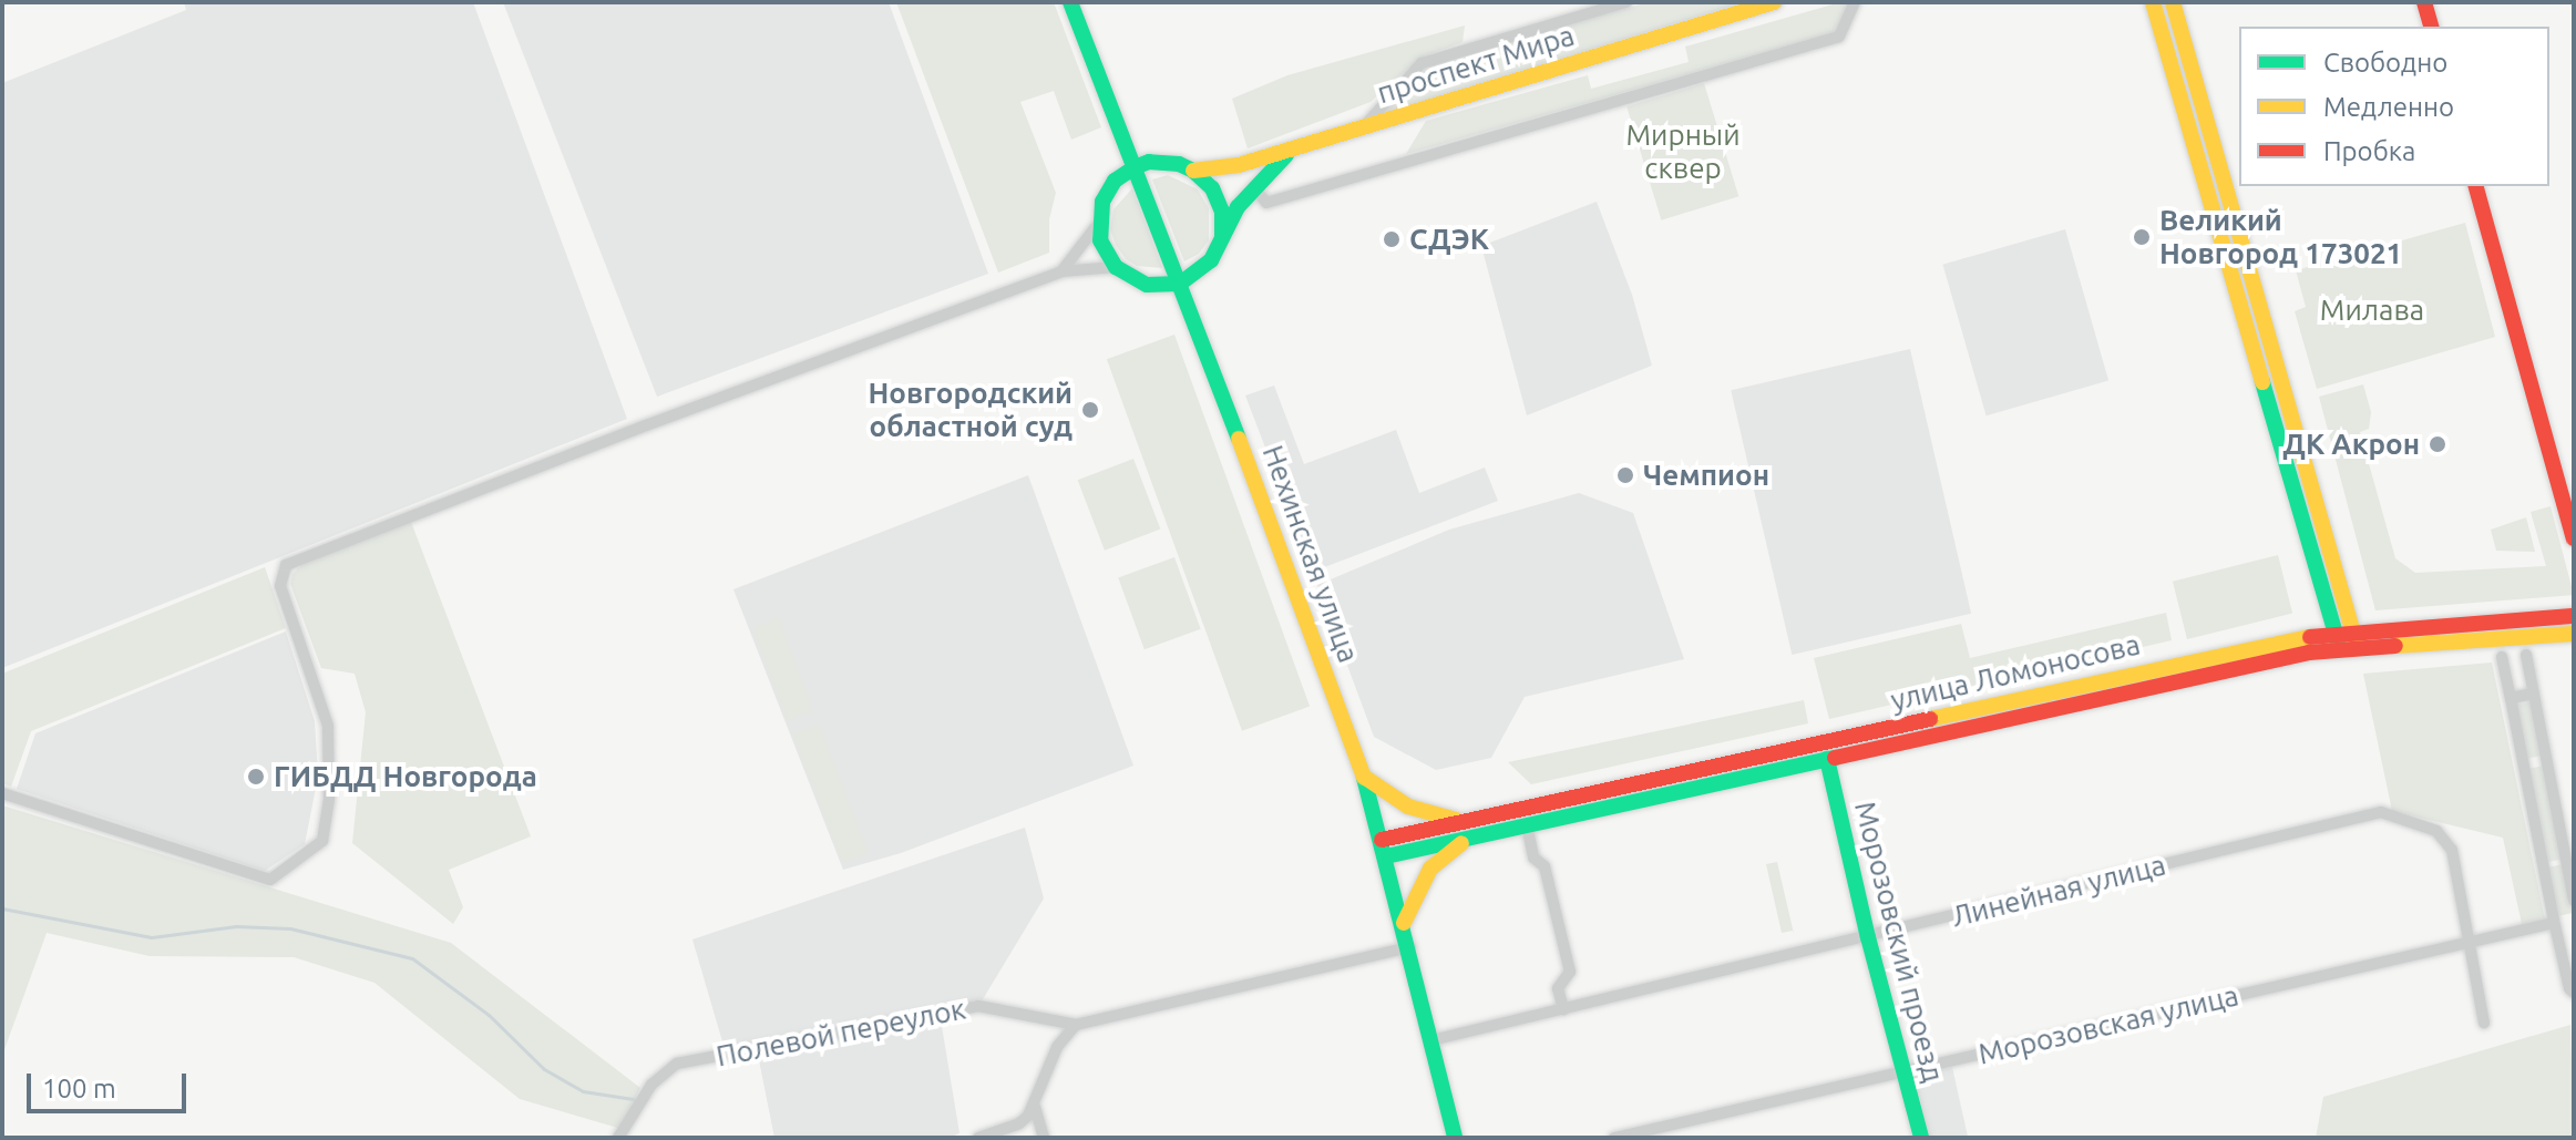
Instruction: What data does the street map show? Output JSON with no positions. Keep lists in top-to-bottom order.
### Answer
{
  "streets": {
    "main road": [
      "проспект Мира",
      "Нехинская улица",
      "улица Ломоносова",
      "Морозовский проезд"
    ],
    "street": ["Линейная улица", "Морозовская улица", "Полевой переулок"]
  },
  "crossings": [
    ["проспект Мира", "Нехинская улица"],
    ["Нехинская улица", "улица Ломоносова"],
    ["Нехинская улица", "Линейная улица"],
    ["Нехинская улица", "Полевой переулок"],
    ["улица Ломоносова", "Морозовский проезд"],
    ["Линейная улица", "Морозовский проезд"],
    ["Линейная улица", "Морозовская улица"],
    ["Морозовский проезд", "Морозовская улица"]
  ],
  "parks": ["Мирный сквер", "Милава"],
  "places": [
    "Великий Новгород 173021",
    "СДЭК",
    "Новгородский областной суд",
    "ДК Акрон",
    "Чемпион",
    "ГИБДД Новгорода"
  ],
  "legend": ["Свободно", "Медленно", "Пробка"],
  "scale_bar": "100 m"
}
